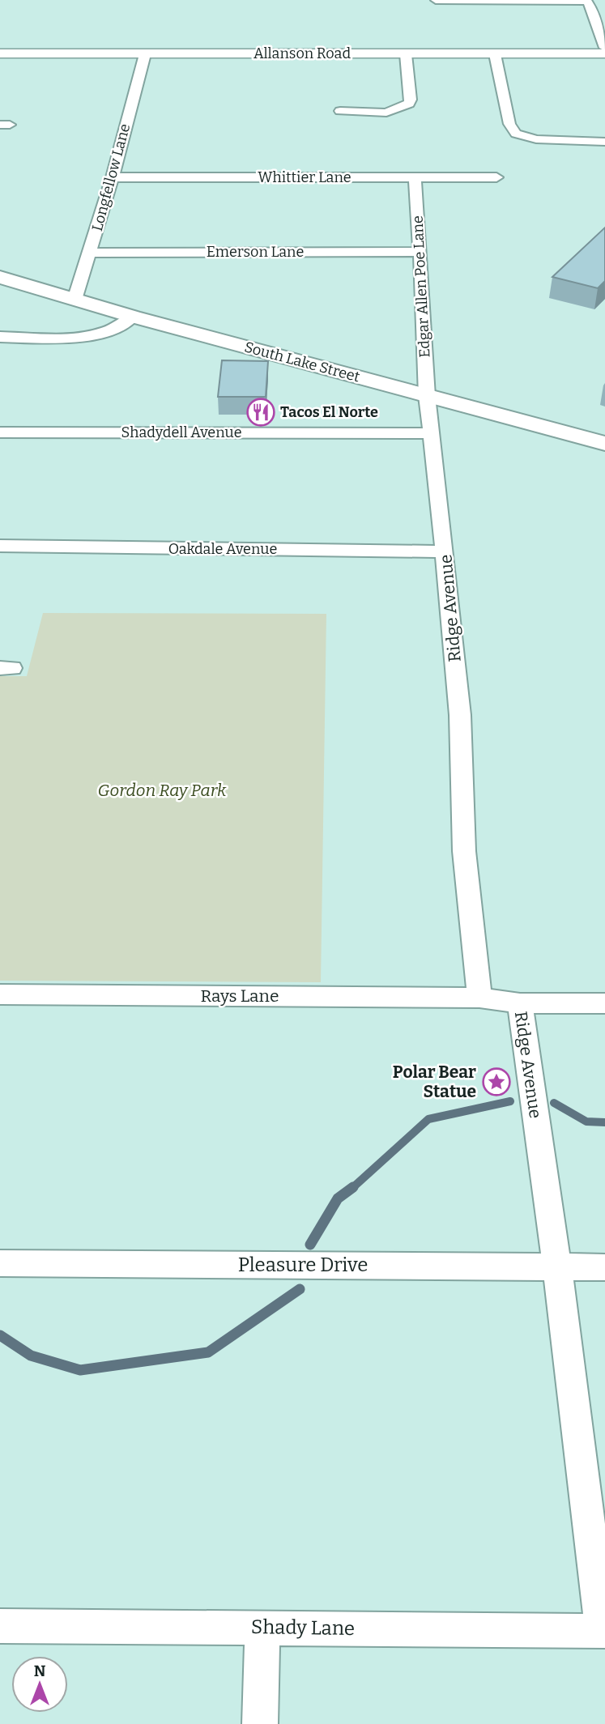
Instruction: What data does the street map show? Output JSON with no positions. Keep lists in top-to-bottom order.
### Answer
{
  "streets": {
    "main road": ["South Lake Street"],
    "street": [
      "Allanson Road",
      "Longfellow Lane",
      "Whittier Lane",
      "Emerson Lane",
      "Edgar Allen Poe Lane",
      "Shadydell Avenue",
      "Oakdale Avenue",
      "Ridge Avenue",
      "Rays Lane",
      "Pleasure Drive",
      "Shady Lane"
    ]
  },
  "crossings": [
    ["Allanson Road", "Longfellow Lane"],
    ["Longfellow Lane", "Whittier Lane"],
    ["Longfellow Lane", "Emerson Lane"],
    ["Longfellow Lane", "South Lake Street"],
    ["Whittier Lane", "Edgar Allen Poe Lane"],
    ["Emerson Lane", "Edgar Allen Poe Lane"],
    ["Edgar Allen Poe Lane", "South Lake Street"],
    ["Edgar Allen Poe Lane", "Ridge Avenue"],
    ["South Lake Street", "Ridge Avenue"],
    ["Shadydell Avenue", "Ridge Avenue"],
    ["Oakdale Avenue", "Ridge Avenue"],
    ["Ridge Avenue", "Rays Lane"],
    ["Ridge Avenue", "Pleasure Drive"],
    ["Ridge Avenue", "Shady Lane"]
  ],
  "parks": ["Gordon Ray Park"],
  "places": {
    "restaurant": ["Tacos El Norte"],
    "place": ["Polar Bear Statue"]
  },
  "north": "top"
}
